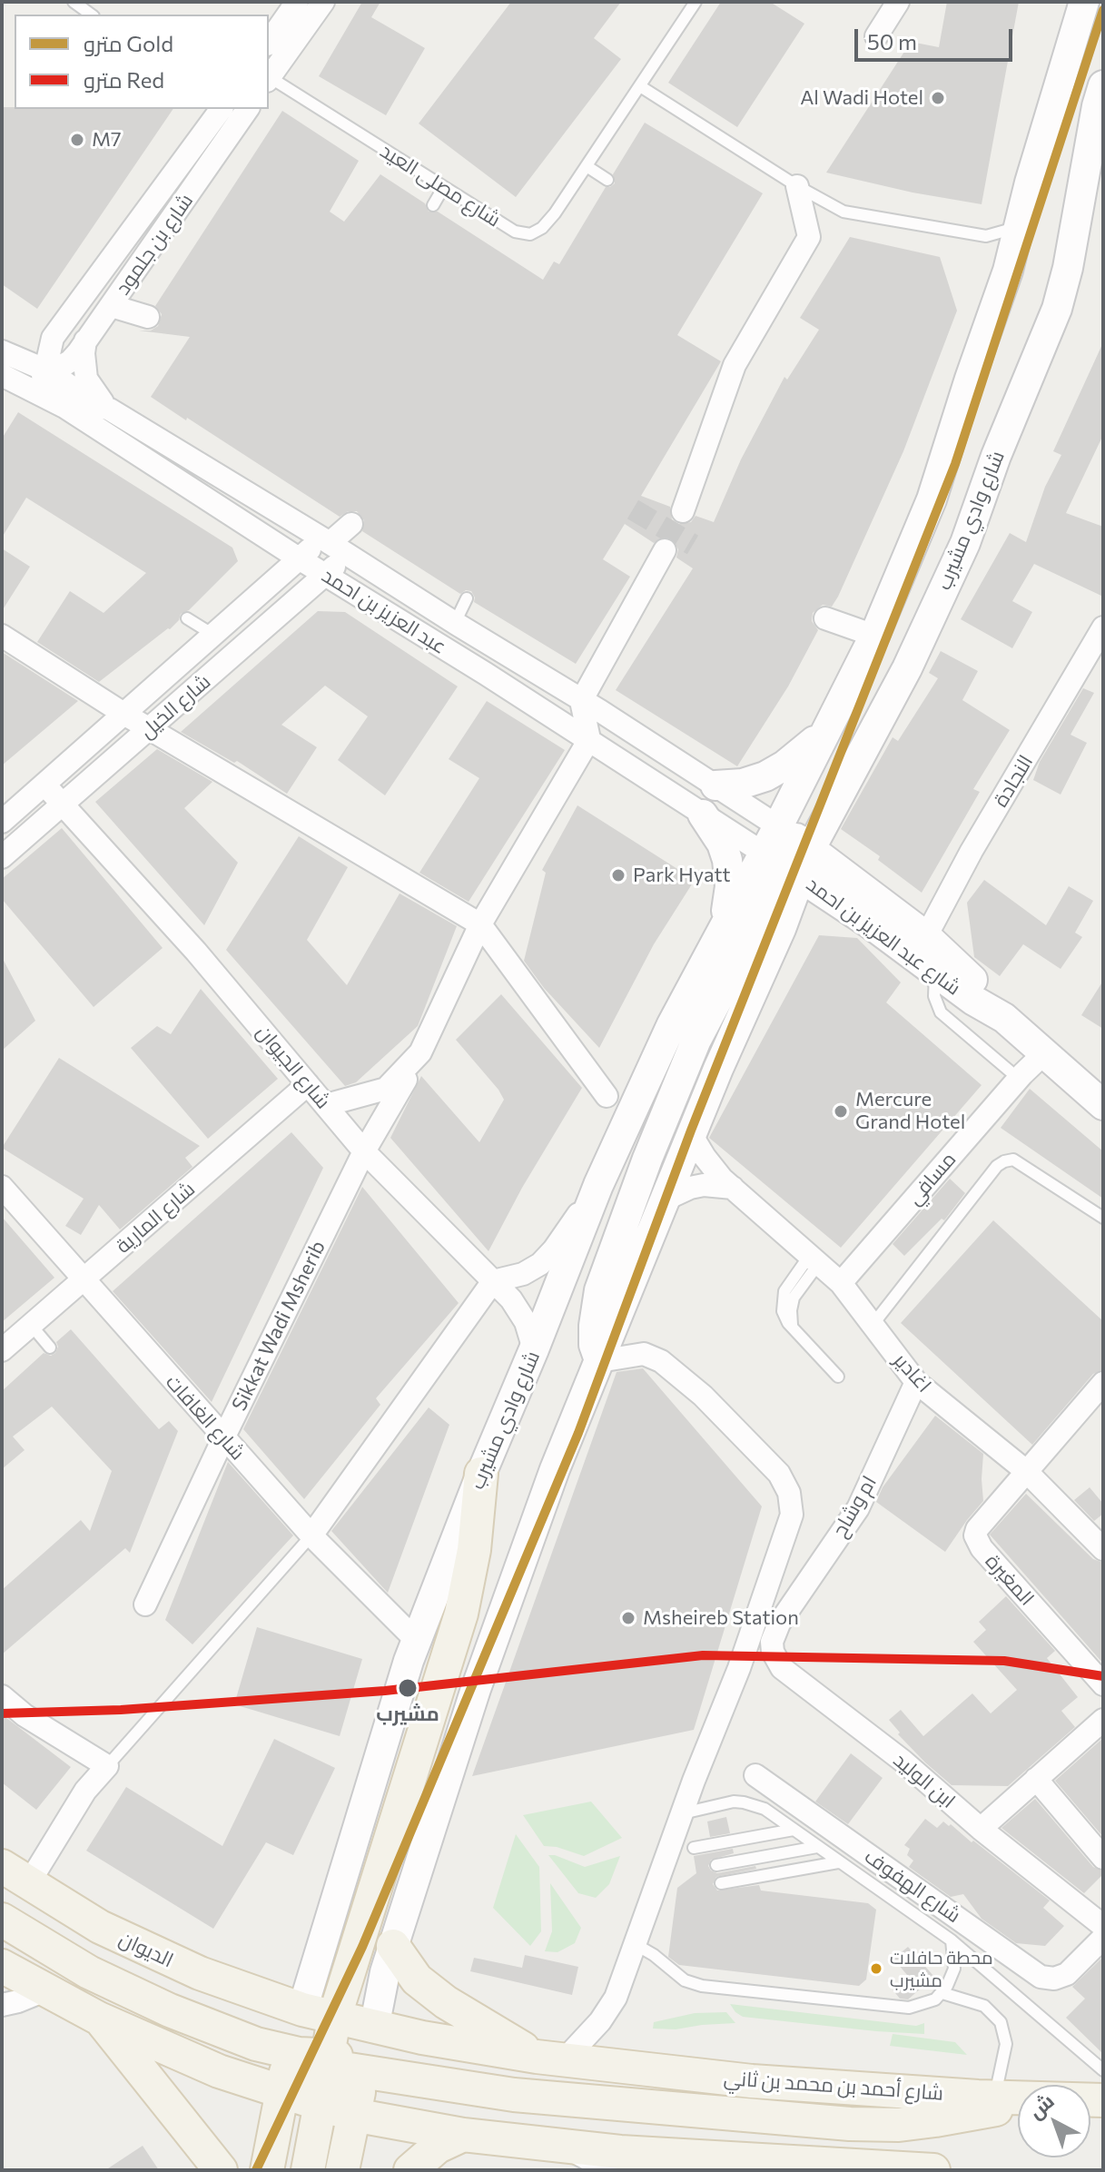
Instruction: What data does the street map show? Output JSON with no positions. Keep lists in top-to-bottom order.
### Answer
{
  "streets": {
    "main road": ["الديوان", "شارع أحمد بن محمد بن ثاني"],
    "street": [
      "شارع بن جلمود",
      "شارع وادي مشيرب",
      "عبد العزيز بن احمد",
      "شارع الخيل",
      "النجادة",
      "شارع عبد العزيز بن احمد",
      "شارع الجيوان",
      "مسافي",
      "شارع المارية",
      "Sikkat Wadi Msherib",
      "اغادير",
      "شارع الغافات",
      "ام وشاح",
      "المغيرة",
      "ابن الوليد",
      "شارع الهفوف"
    ],
    "lane": ["شارع مصلى العيد"]
  },
  "crossings": [
    ["شارع بن جلمود", "عبد العزيز بن احمد"],
    ["شارع وادي مشيرب", "عبد العزيز بن احمد"],
    ["شارع وادي مشيرب", "شارع عبد العزيز بن احمد"],
    ["شارع وادي مشيرب", "شارع الجيوان"],
    ["شارع وادي مشيرب", "شارع الغافات"],
    ["شارع وادي مشيرب", "الديوان"],
    ["شارع وادي مشيرب", "شارع أحمد بن محمد بن ثاني"],
    ["عبد العزيز بن احمد", "شارع الخيل"],
    ["عبد العزيز بن احمد", "شارع عبد العزيز بن احمد"],
    ["عبد العزيز بن احمد", "Sikkat Wadi Msherib"],
    ["شارع الخيل", "شارع الجيوان"],
    ["النجادة", "شارع عبد العزيز بن احمد"],
    ["شارع عبد العزيز بن احمد", "مسافي"],
    ["شارع الجيوان", "شارع المارية"],
    ["شارع الجيوان", "Sikkat Wadi Msherib"],
    ["مسافي", "اغادير"],
    ["شارع المارية", "شارع الغافات"],
    ["Sikkat Wadi Msherib", "شارع الغافات"],
    ["اغادير", "ام وشاح"],
    ["اغادير", "المغيرة"],
    ["ام وشاح", "ابن الوليد"],
    ["الديوان", "شارع أحمد بن محمد بن ثاني"]
  ],
  "places": [
    "Al Wadi Hotel",
    "M7",
    "Park Hyatt",
    "Mercure Grand Hotel",
    "Msheireb Station",
    "مشيرب",
    "محطة حافلات مشيرب"
  ],
  "lines": ["metro line Gold", "metro line Red"],
  "legend": ["مترو Gold", "مترو Red"],
  "scale_bar": "50 m",
  "north": "top left"
}
